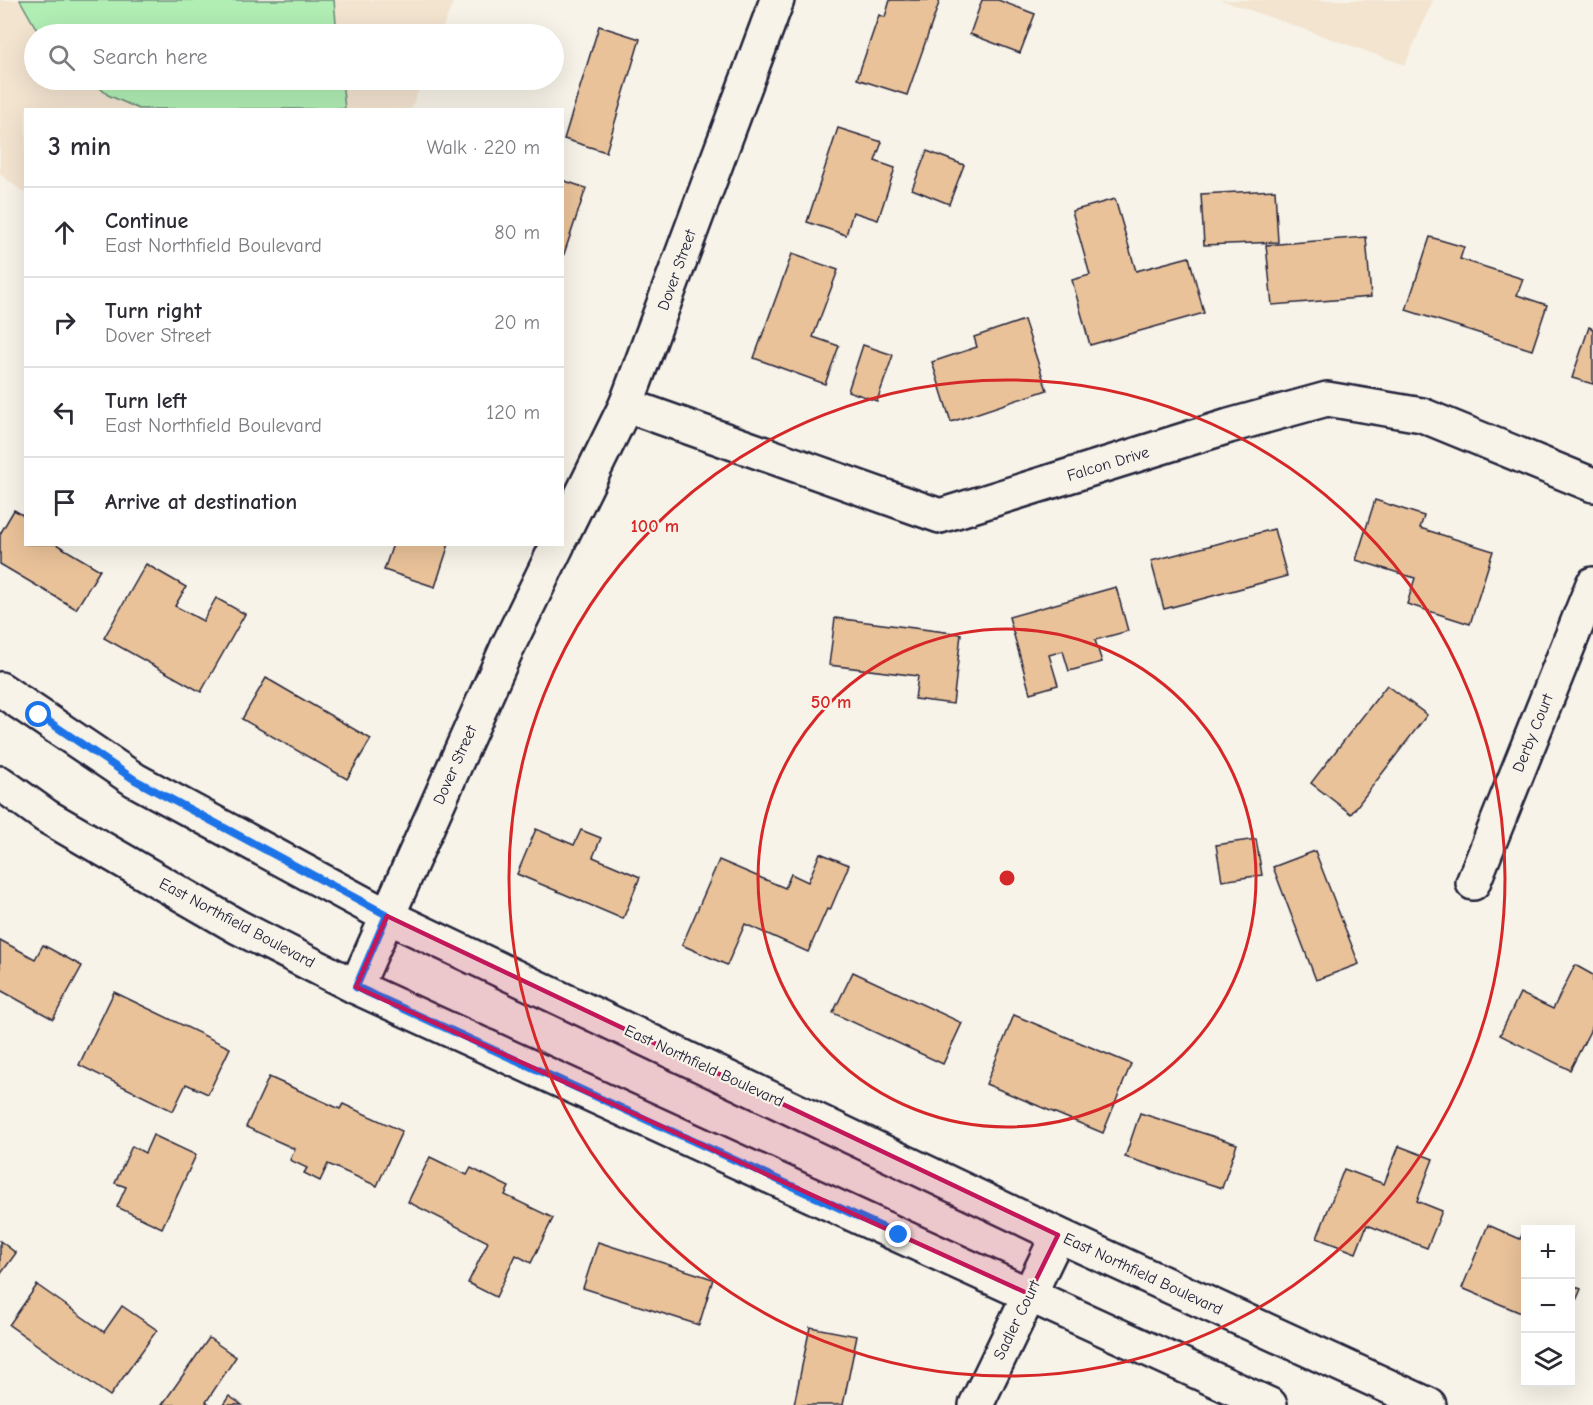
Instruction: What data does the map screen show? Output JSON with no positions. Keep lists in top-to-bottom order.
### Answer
{
  "streets": {
    "main road": [
      "Dover Street",
      "Falcon Drive",
      "Derby Court",
      "East Northfield Boulevard",
      "Sadler Court"
    ]
  },
  "crossings": [
    ["Dover Street", "Falcon Drive"],
    ["Dover Street", "East Northfield Boulevard"],
    ["East Northfield Boulevard", "Sadler Court"]
  ],
  "page": {
    "search": "Search here",
    "heading": ["3 min", "Walk · 220 m"],
    "list": [
      ["Continue", "East Northfield Boulevard", "80 m"],
      ["Turn right", "Dover Street", "20 m"],
      ["Turn left", "East Northfield Boulevard", "120 m"],
      "Arrive at destination"
    ],
    "map_buttons": ["+", "−"]
  },
  "rings": ["100 m", "50 m"]
}
